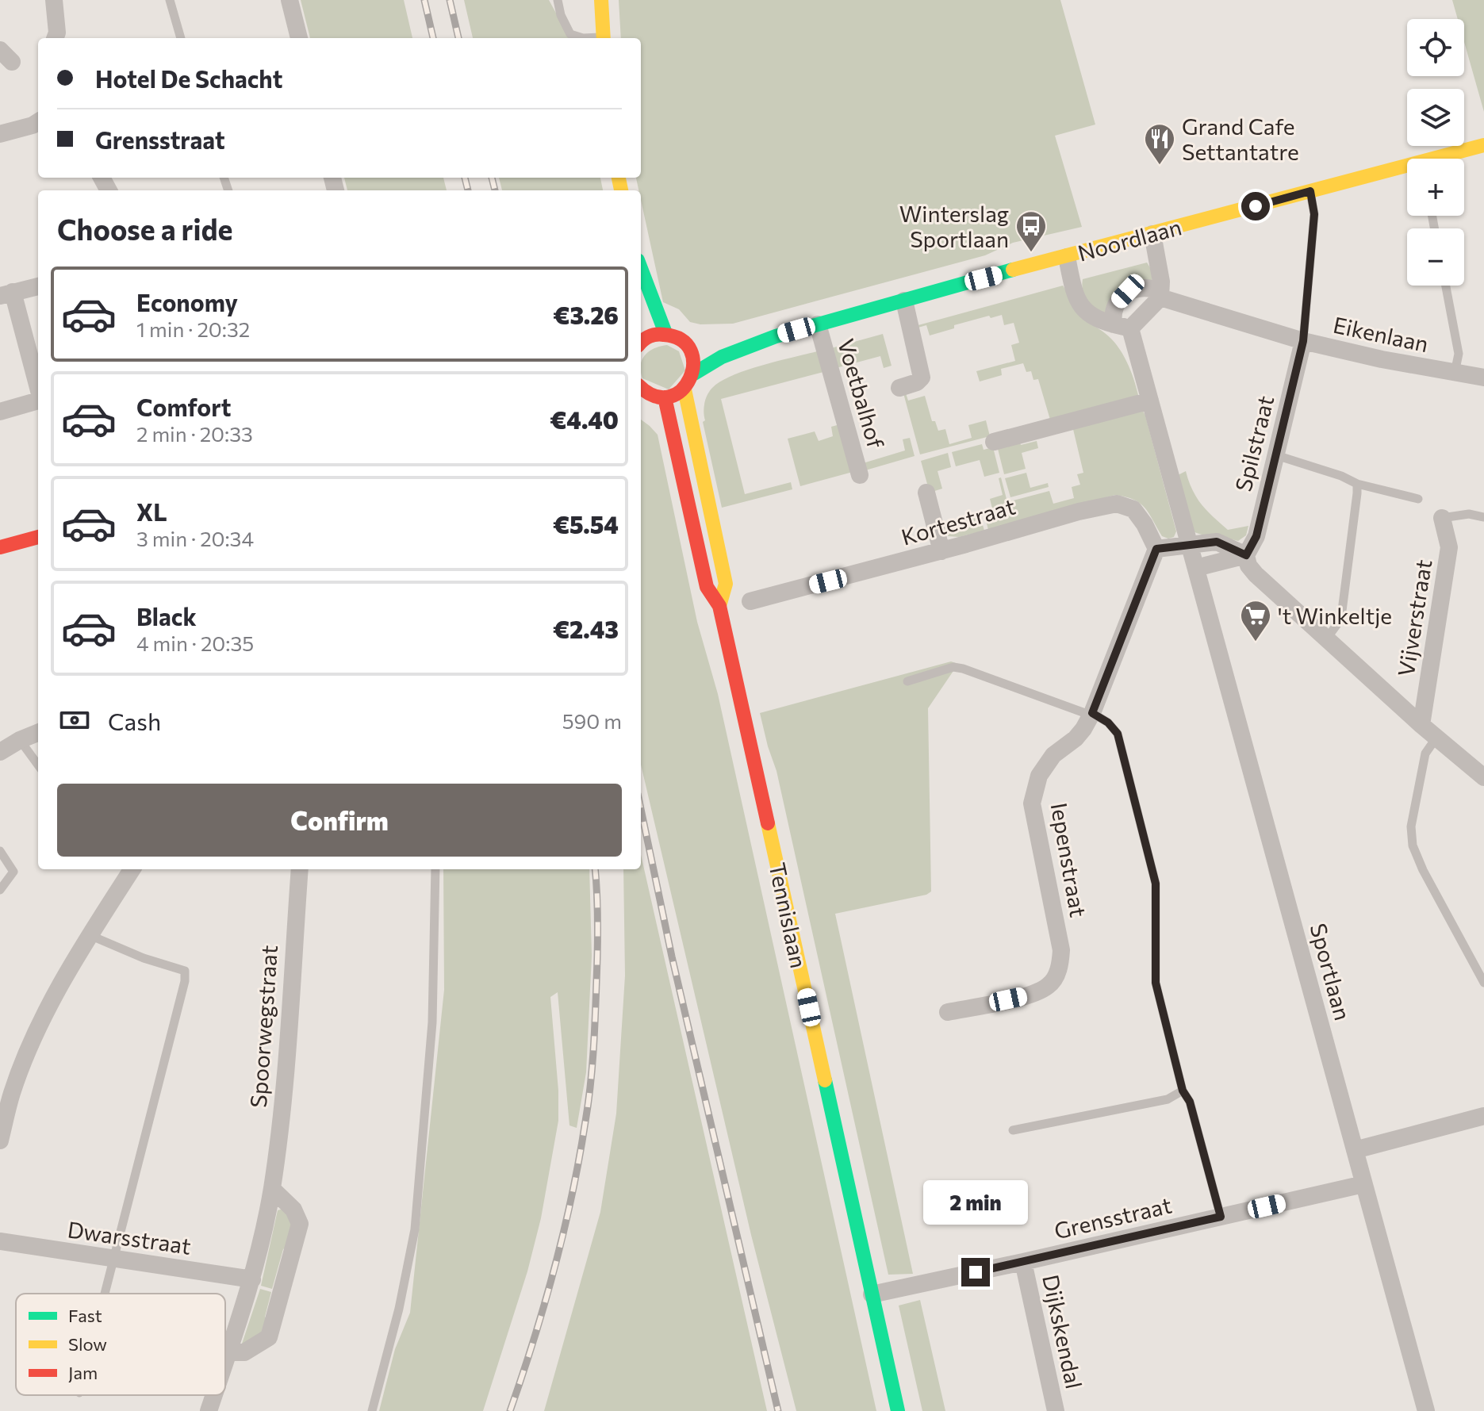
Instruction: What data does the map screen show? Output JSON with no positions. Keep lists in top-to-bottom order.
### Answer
{
  "streets": {
    "street": [
      "Noordlaan",
      "Eikenlaan",
      "Voetbalhof",
      "Spilstraat",
      "Kortestraat",
      "Vijverstraat",
      "Iepenstraat",
      "Tennislaan",
      "Sportlaan",
      "Spoorwegstraat",
      "Grensstraat",
      "Dwarsstraat",
      "Dijkskendal"
    ]
  },
  "crossings": [
    ["Noordlaan", "Voetbalhof"],
    ["Noordlaan", "Tennislaan"],
    ["Eikenlaan", "Spilstraat"],
    ["Eikenlaan", "Sportlaan"],
    ["Kortestraat", "Iepenstraat"],
    ["Tennislaan", "Grensstraat"],
    ["Sportlaan", "Grensstraat"],
    ["Spoorwegstraat", "Dwarsstraat"],
    ["Grensstraat", "Dijkskendal"]
  ],
  "places": {
    "restaurant": ["Grand Cafe Settantatre"],
    "bus stop": ["Winterslag Sportlaan"],
    "supermarket": ["'t Winkeltje"]
  },
  "legend": ["Fast", "Slow", "Jam"],
  "page": {
    "map_buttons": ["+", "−"],
    "banner": ["Hotel De Schacht", "Grensstraat"],
    "heading": "Choose a ride",
    "list": [
      {
        "name": "Economy",
        "note": "1 min · 20:32",
        "value": "€3.26"
      },
      {
        "name": "Comfort",
        "note": "2 min · 20:33",
        "value": "€4.40"
      },
      {
        "name": "XL",
        "note": "3 min · 20:34",
        "value": "€5.54"
      },
      {
        "name": "Black",
        "note": "4 min · 20:35",
        "value": "€2.43"
      }
    ],
    "pay": ["Cash", "590 m"],
    "buttons": "Confirm",
    "bubble": "2 min"
  }
}
